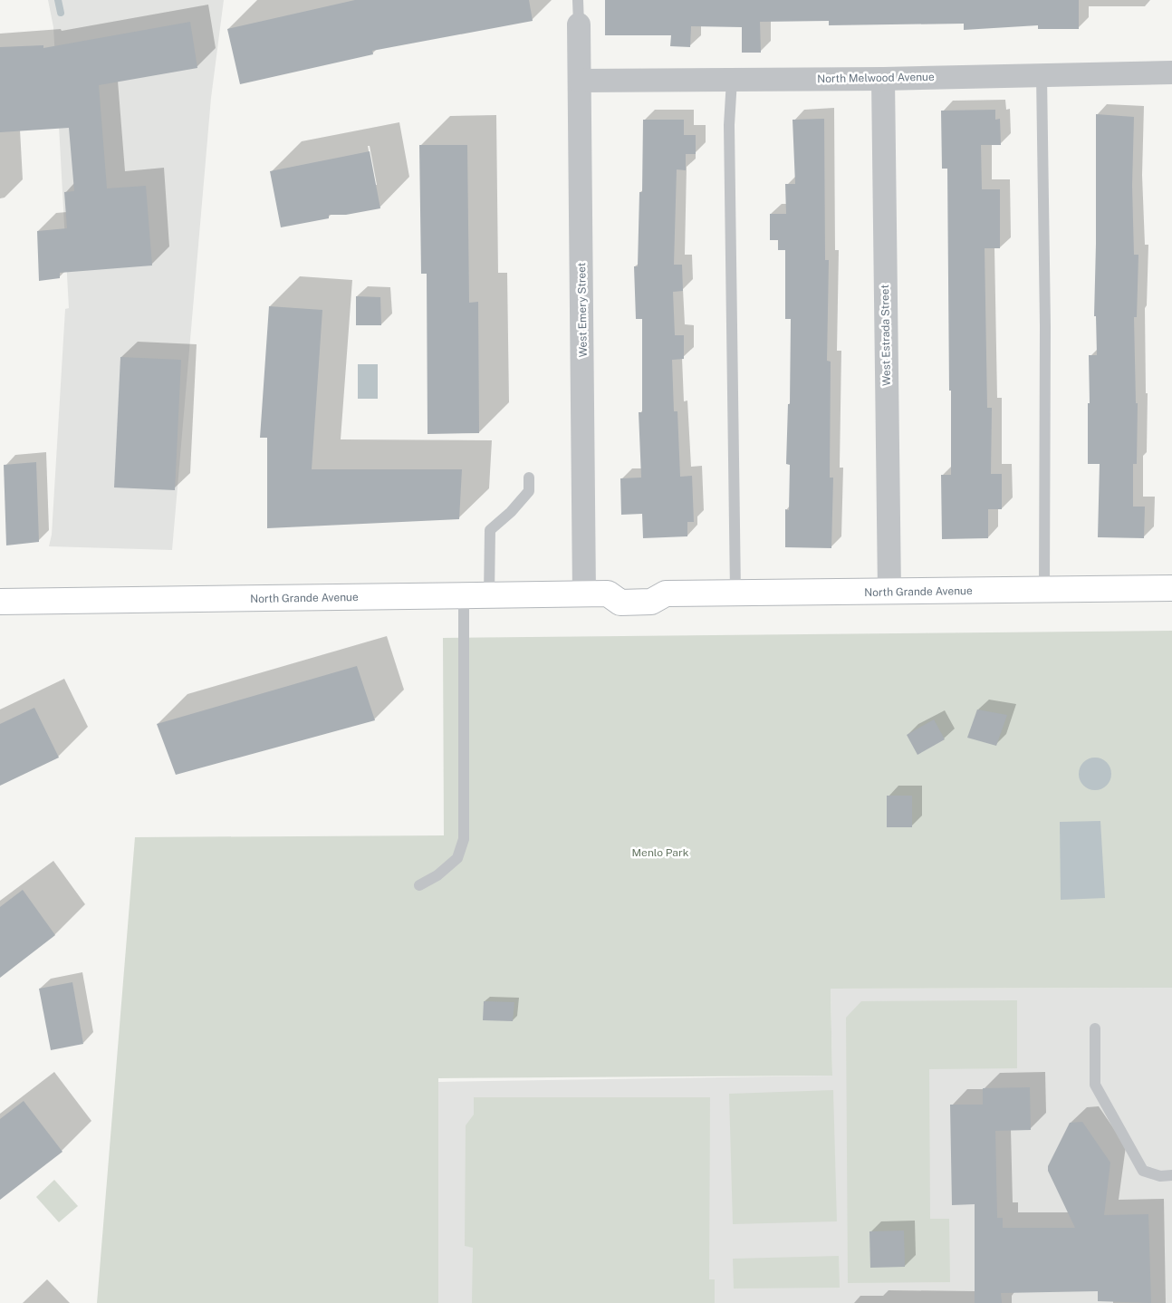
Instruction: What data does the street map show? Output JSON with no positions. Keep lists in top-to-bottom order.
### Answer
{
  "streets": {
    "main road": ["North Grande Avenue"],
    "street": ["North Melwood Avenue", "West Emery Street", "West Estrada Street"]
  },
  "crossings": [
    ["North Melwood Avenue", "West Emery Street"],
    ["North Melwood Avenue", "West Estrada Street"],
    ["West Emery Street", "North Grande Avenue"],
    ["West Estrada Street", "North Grande Avenue"]
  ],
  "parks": ["Menlo Park"]
}
